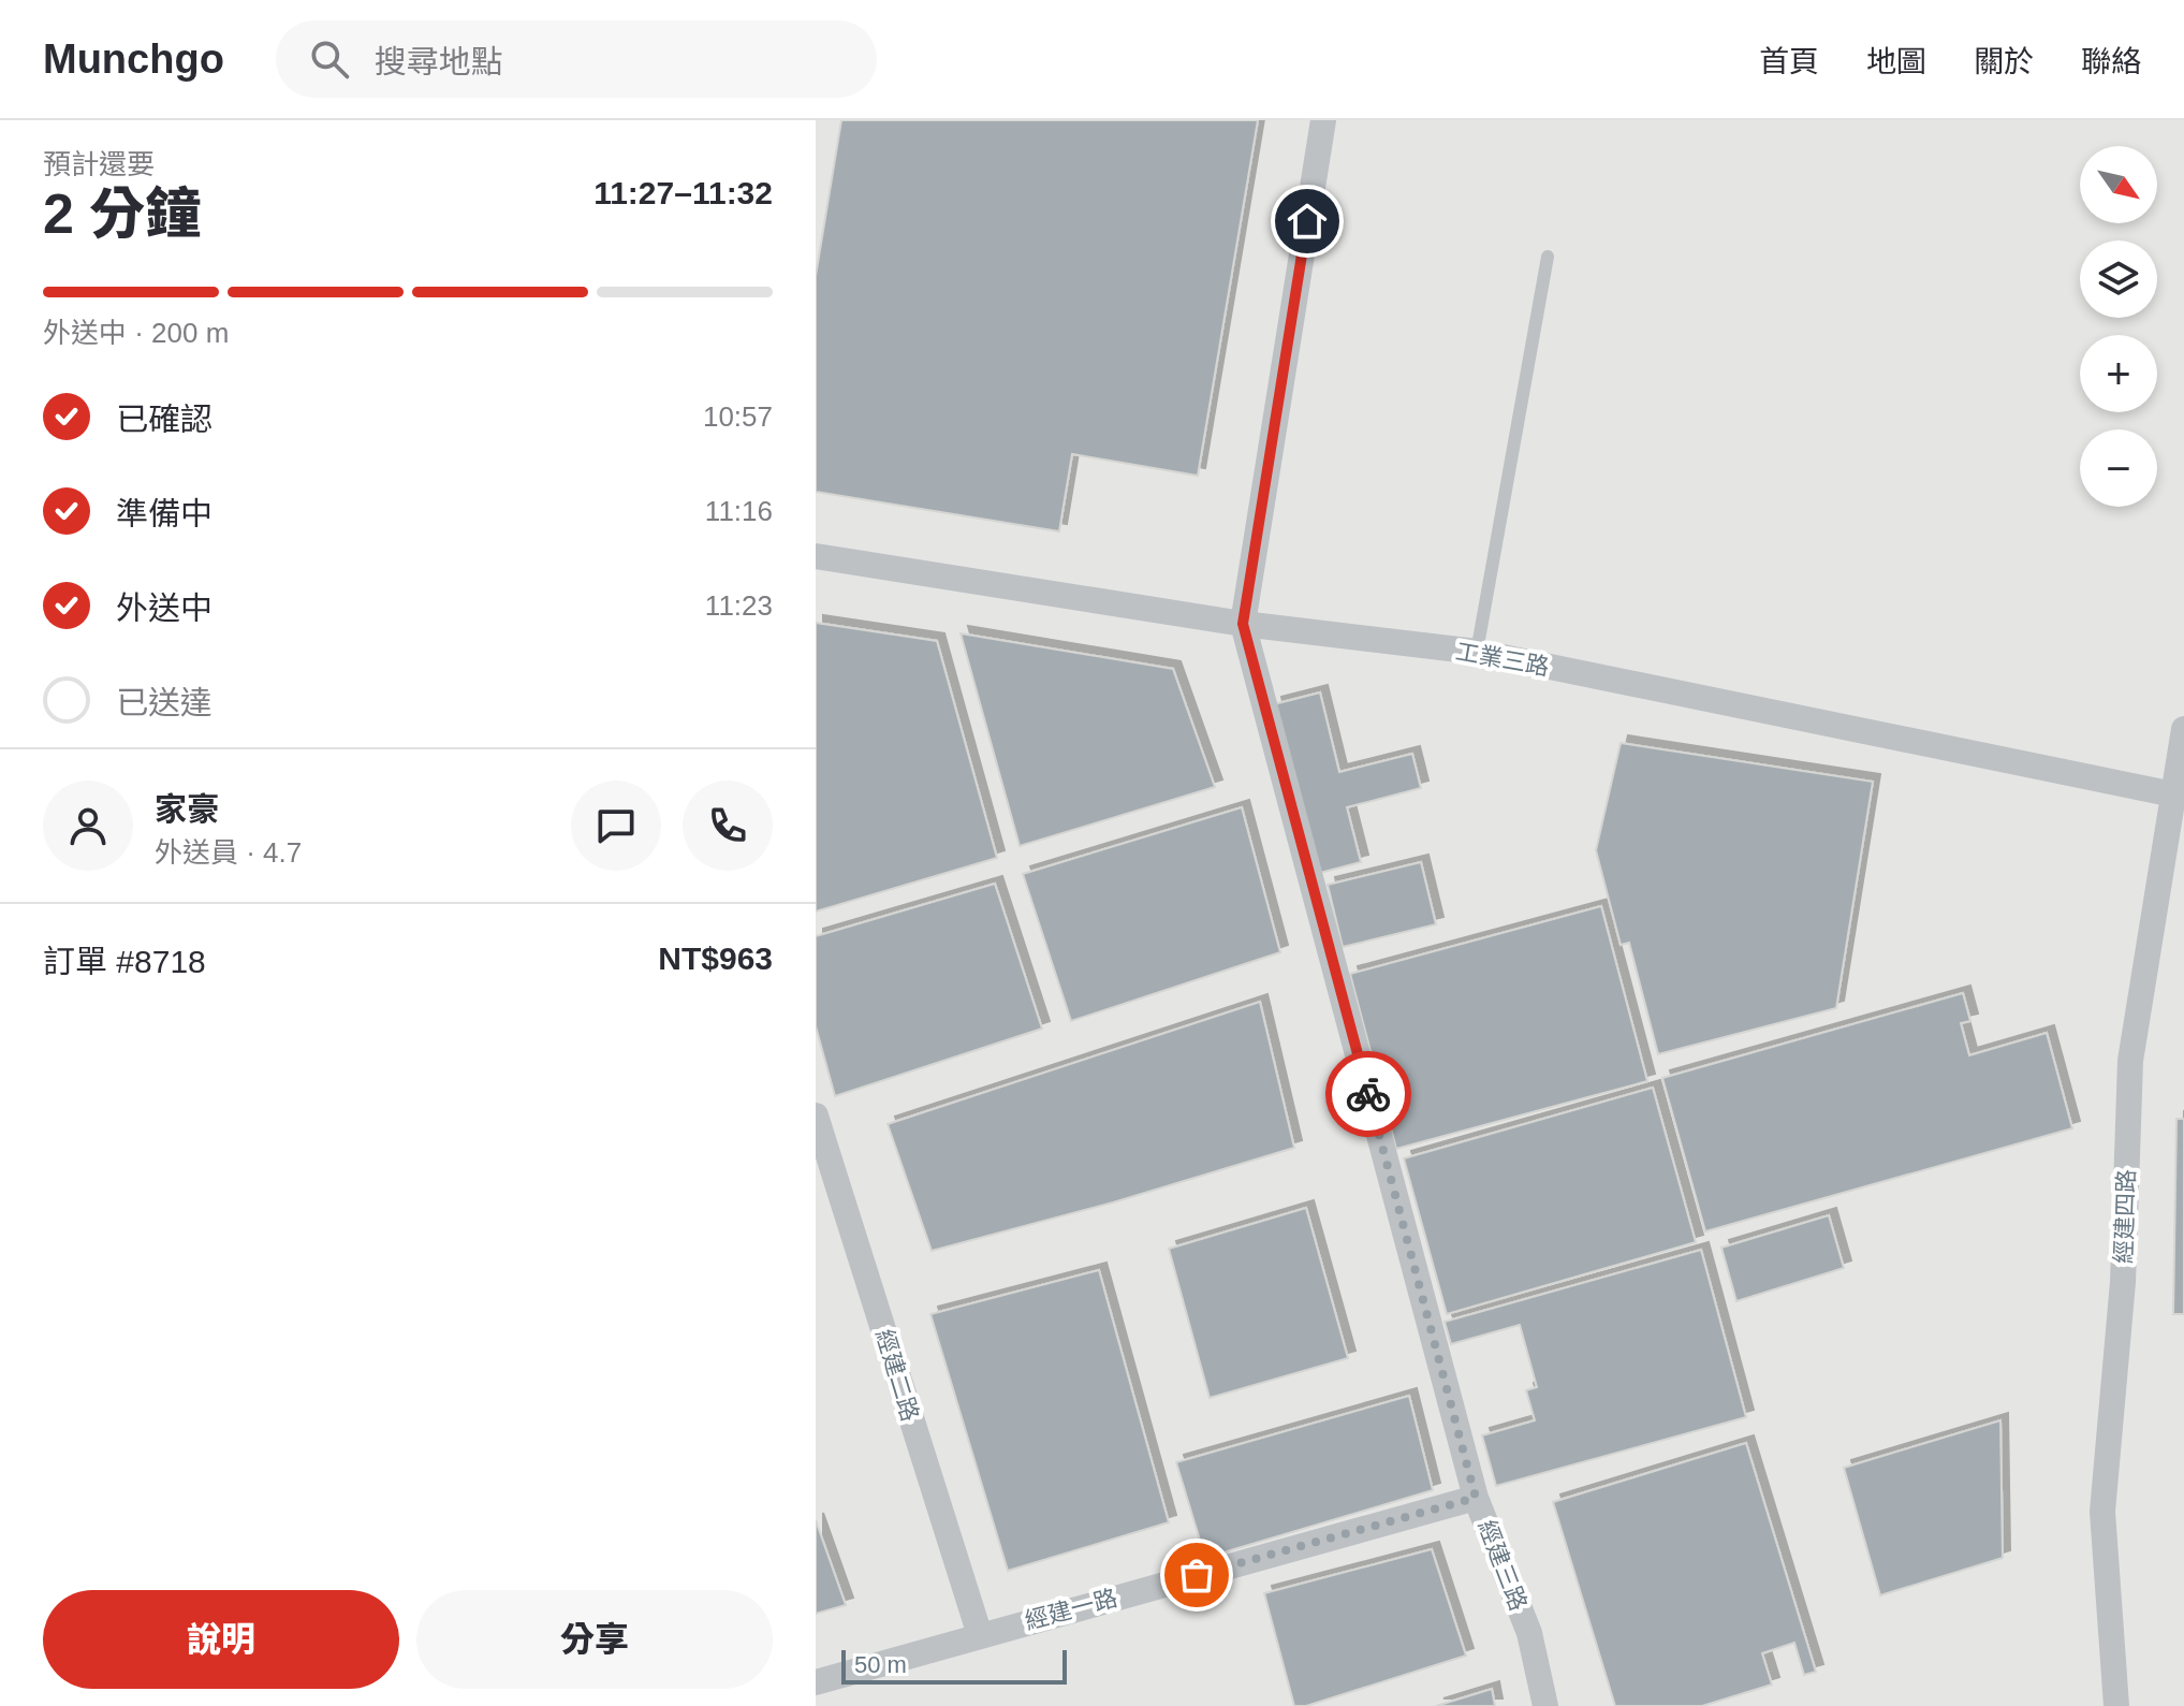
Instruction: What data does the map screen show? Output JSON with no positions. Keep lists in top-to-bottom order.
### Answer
{
  "streets": {
    "street": [
      "工業三路",
      "經建四路",
      "經建二路",
      "經建三路",
      "經建一路"
    ]
  },
  "crossings": [
    ["工業三路", "經建四路"],
    ["工業三路", "經建三路"],
    ["經建二路", "經建一路"],
    ["經建三路", "經建一路"]
  ],
  "scale_bar": "50 m",
  "north": "bottom right",
  "page": {
    "header": "Munchgo",
    "search": "搜尋地點",
    "nav": [
      "首頁",
      "地圖",
      "關於",
      "聯絡"
    ],
    "heading": ["2 分鐘", "預計還要", "11:27–11:32"],
    "panel": [
      "家豪",
      "外送員 · 4.7",
      "訂單 #8718",
      "NT$963"
    ],
    "map_buttons": ["+", "−"],
    "bar": "外送中 · 200 m",
    "list": [
      ["已確認", "10:57"],
      ["準備中", "11:16"],
      ["外送中", "11:23"],
      "已送達"
    ],
    "buttons": ["說明", "分享"],
    "scale": "50 m"
  }
}
